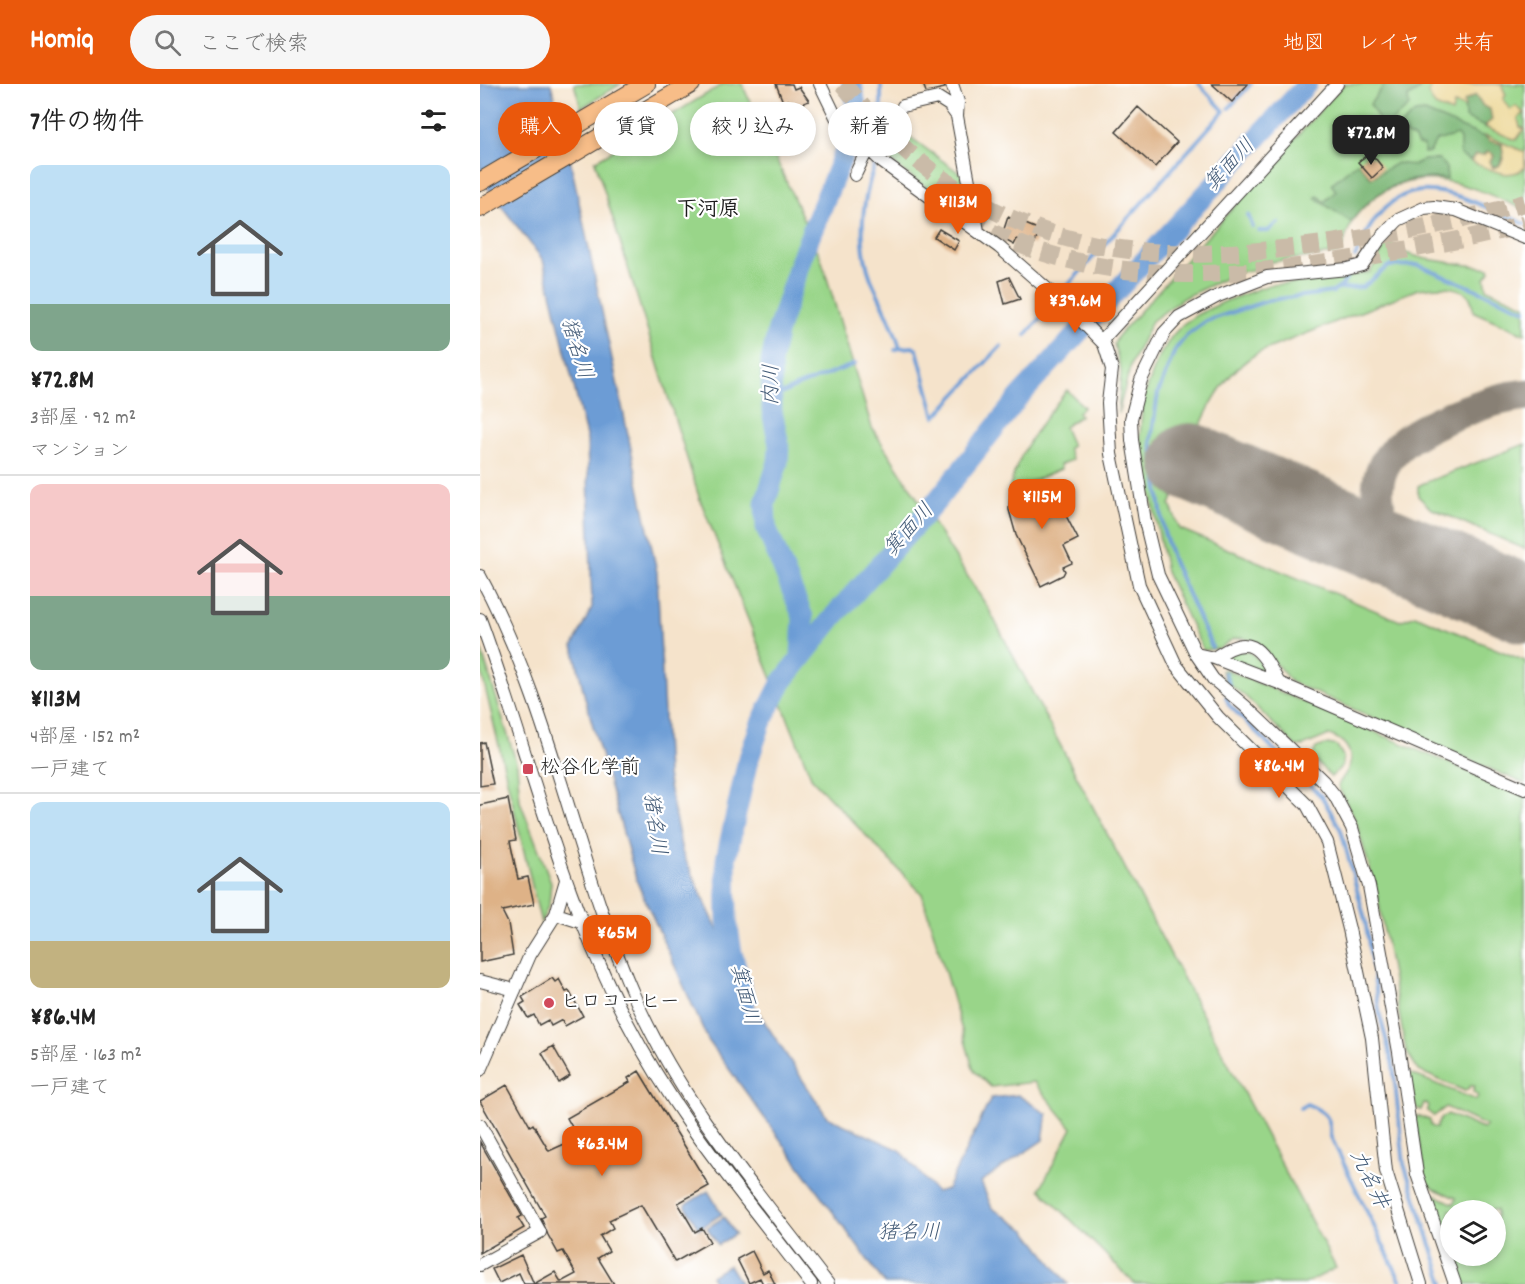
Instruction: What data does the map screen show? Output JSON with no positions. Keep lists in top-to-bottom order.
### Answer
{
  "districts": ["下河原"],
  "water": [
    "箕面川",
    "猪名川",
    "内川",
    "九名井"
  ],
  "places": {
    "transit": ["松谷化学前"],
    "other": ["ヒロコーヒー"]
  },
  "page": {
    "header": "Homiq",
    "search": "ここで検索",
    "nav": ["地図", "レイヤ", "共有"],
    "heading": "7件の物件",
    "chip": [
      "購入",
      "賃貸",
      "絞り込み",
      "新着"
    ],
    "price": [
      "¥72.8M",
      "¥113M",
      "¥39.6M",
      "¥115M",
      "¥86.4M",
      "¥65M",
      "¥63.4M"
    ],
    "list": [
      {
        "name": "¥72.8M",
        "note": "3部屋 · 92 m² · マンション"
      },
      {
        "name": "¥113M",
        "note": "4部屋 · 152 m² · 一戸建て"
      },
      {
        "name": "¥86.4M",
        "note": "5部屋 · 163 m² · 一戸建て"
      }
    ]
  }
}
